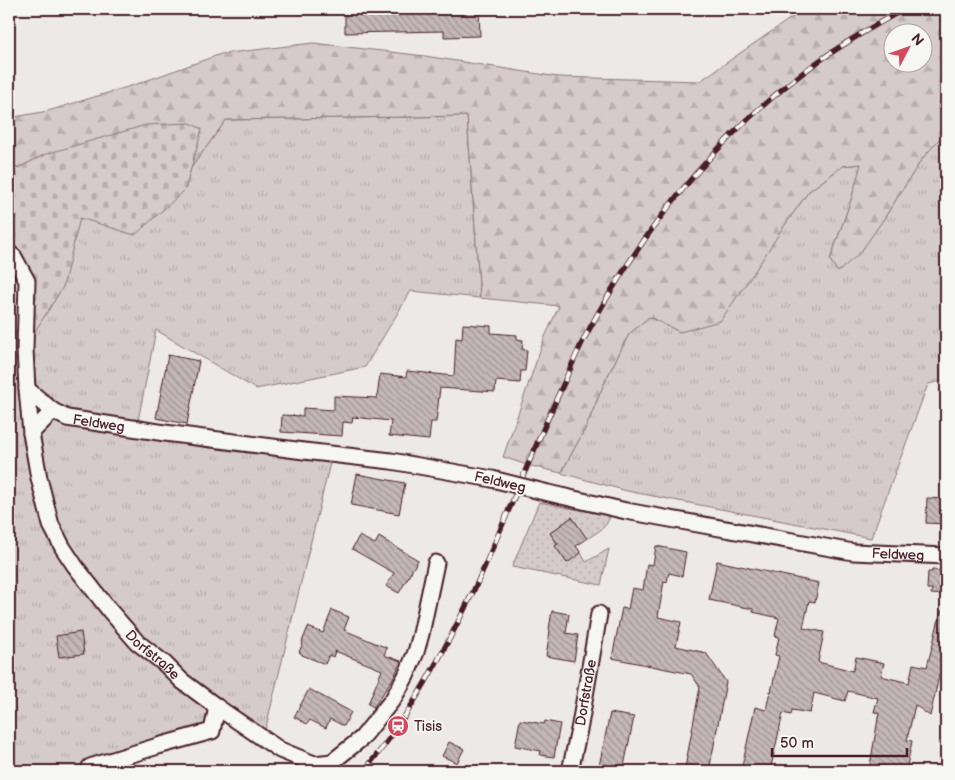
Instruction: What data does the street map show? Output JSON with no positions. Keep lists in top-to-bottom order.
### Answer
{
  "streets": {
    "street": ["Feldweg", "Dorfstraße"]
  },
  "crossings": [
    ["Feldweg", "Dorfstraße"]
  ],
  "places": {
    "station": ["Tisis"]
  },
  "scale_bar": "50 m",
  "north": "top right"
}
